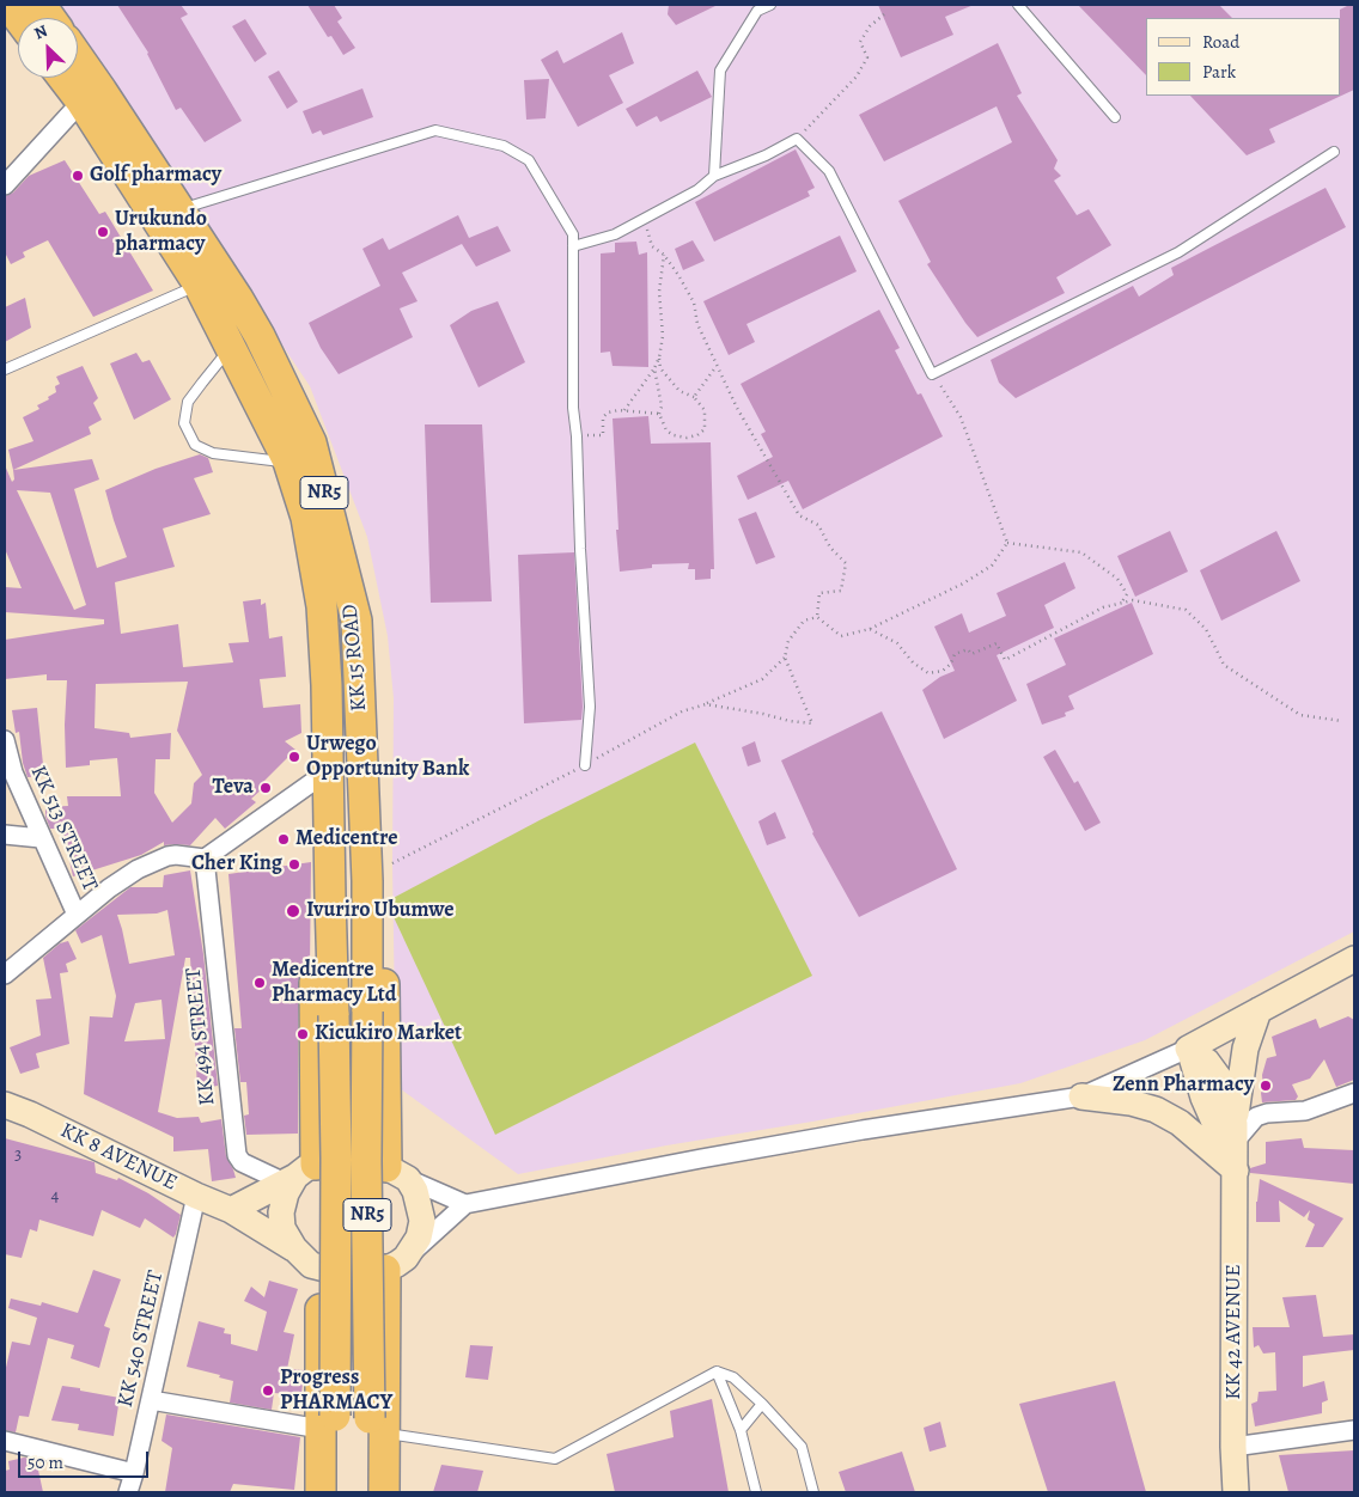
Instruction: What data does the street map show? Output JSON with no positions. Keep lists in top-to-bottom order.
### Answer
{
  "streets": {
    "highway": ["NR5", "KK 15 ROAD"],
    "main road": ["KK 8 AVENUE", "KK 42 AVENUE"],
    "street": ["KK 513 STREET", "KK 494 STREET", "KK 540 STREET"]
  },
  "crossings": [
    ["KK 494 STREET", "KK 8 AVENUE"],
    ["KK 8 AVENUE", "KK 540 STREET"]
  ],
  "places": [
    "Golf pharmacy",
    "Urukundo pharmacy",
    "Urwego Opportunity Bank",
    "Teva",
    "Medicentre",
    "Cher King",
    "Ivuriro Ubumwe",
    "Medicentre Pharmacy Ltd",
    "Kicukiro Market",
    "Zenn Pharmacy",
    "Progress PHARMACY"
  ],
  "house_numbers": ["3", "4"],
  "legend": ["Road", "Park"],
  "scale_bar": "50 m",
  "north": "top left"
}
